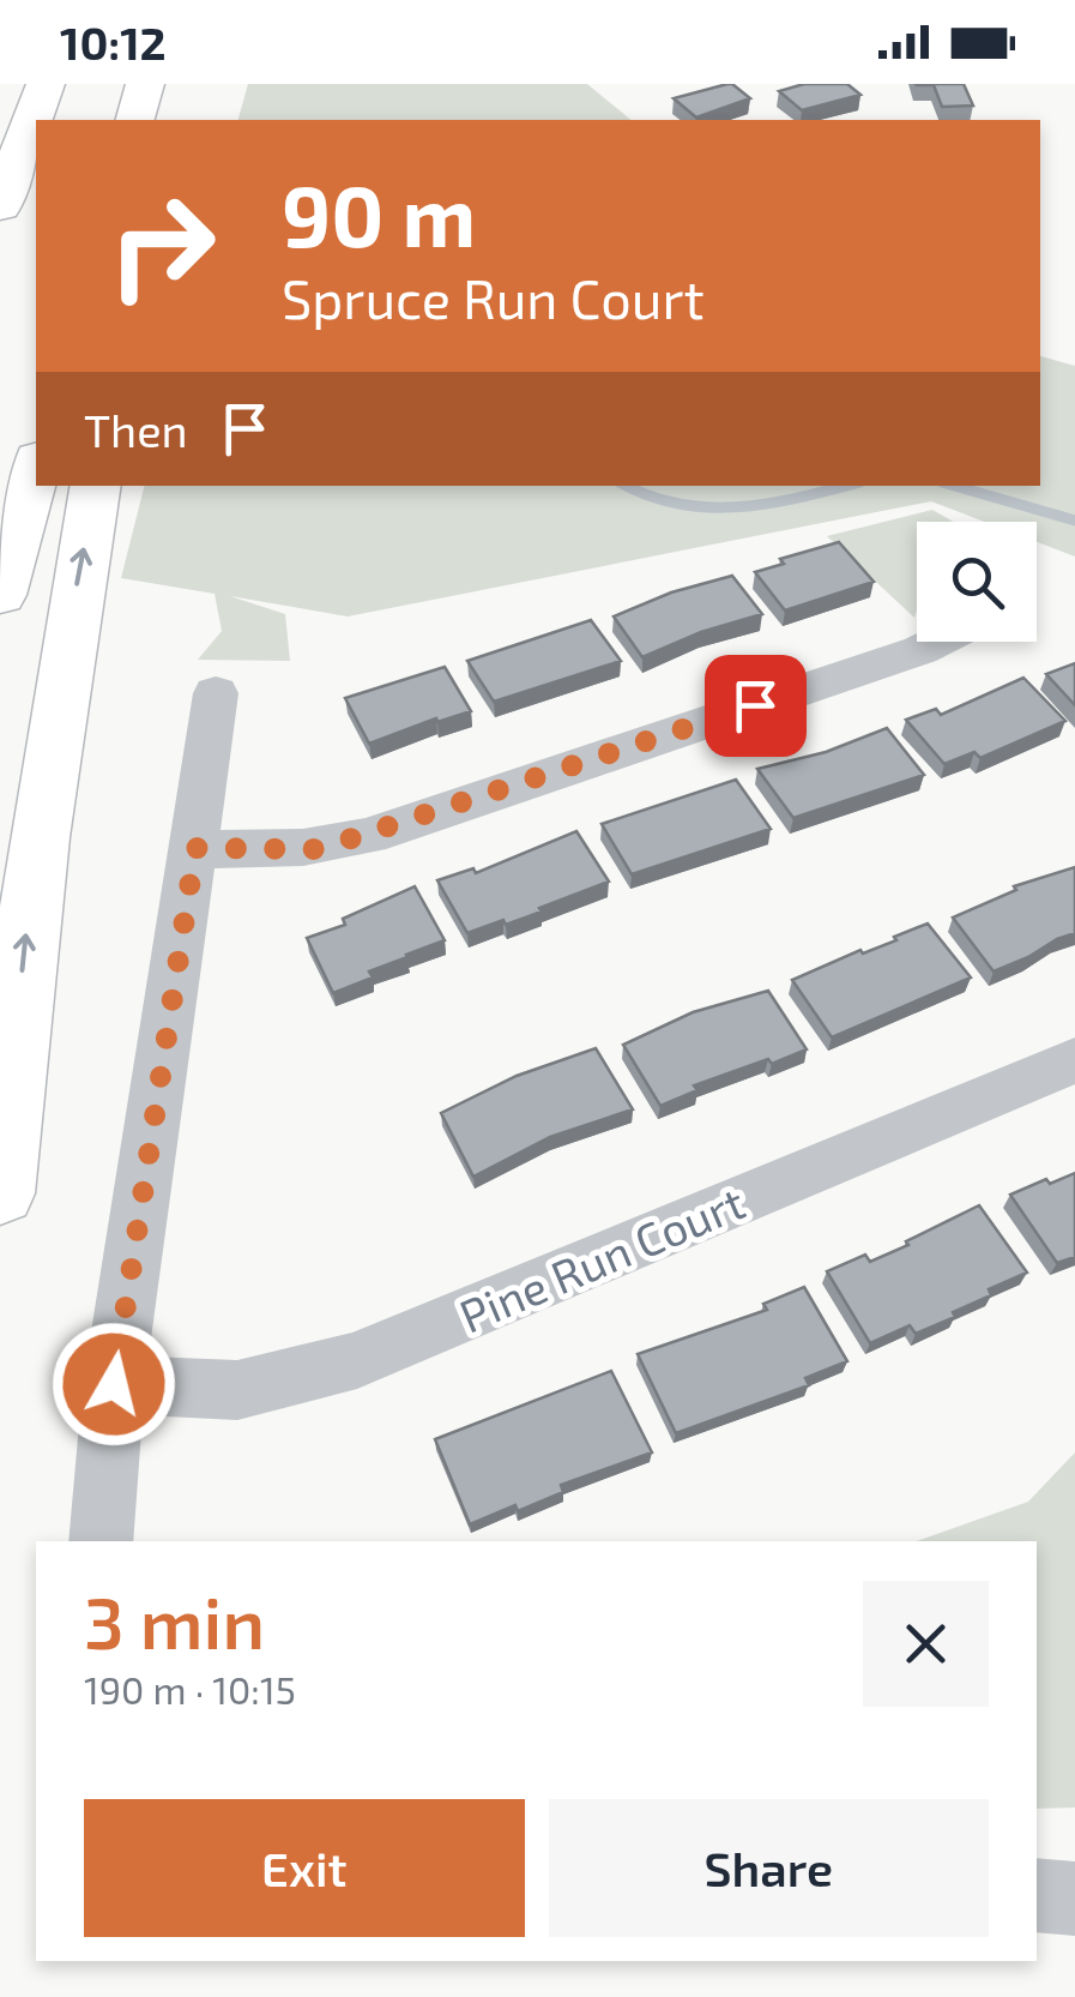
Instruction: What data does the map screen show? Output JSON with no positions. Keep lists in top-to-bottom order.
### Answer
{
  "streets": {
    "street": ["Pine Run Court"]
  },
  "page": {
    "status": "10:12",
    "turn": ["90 m", "Spruce Run Court"],
    "then": "Then",
    "heading": ["3 min", "190 m · 10:15"],
    "buttons": ["Exit", "Share"]
  }
}
